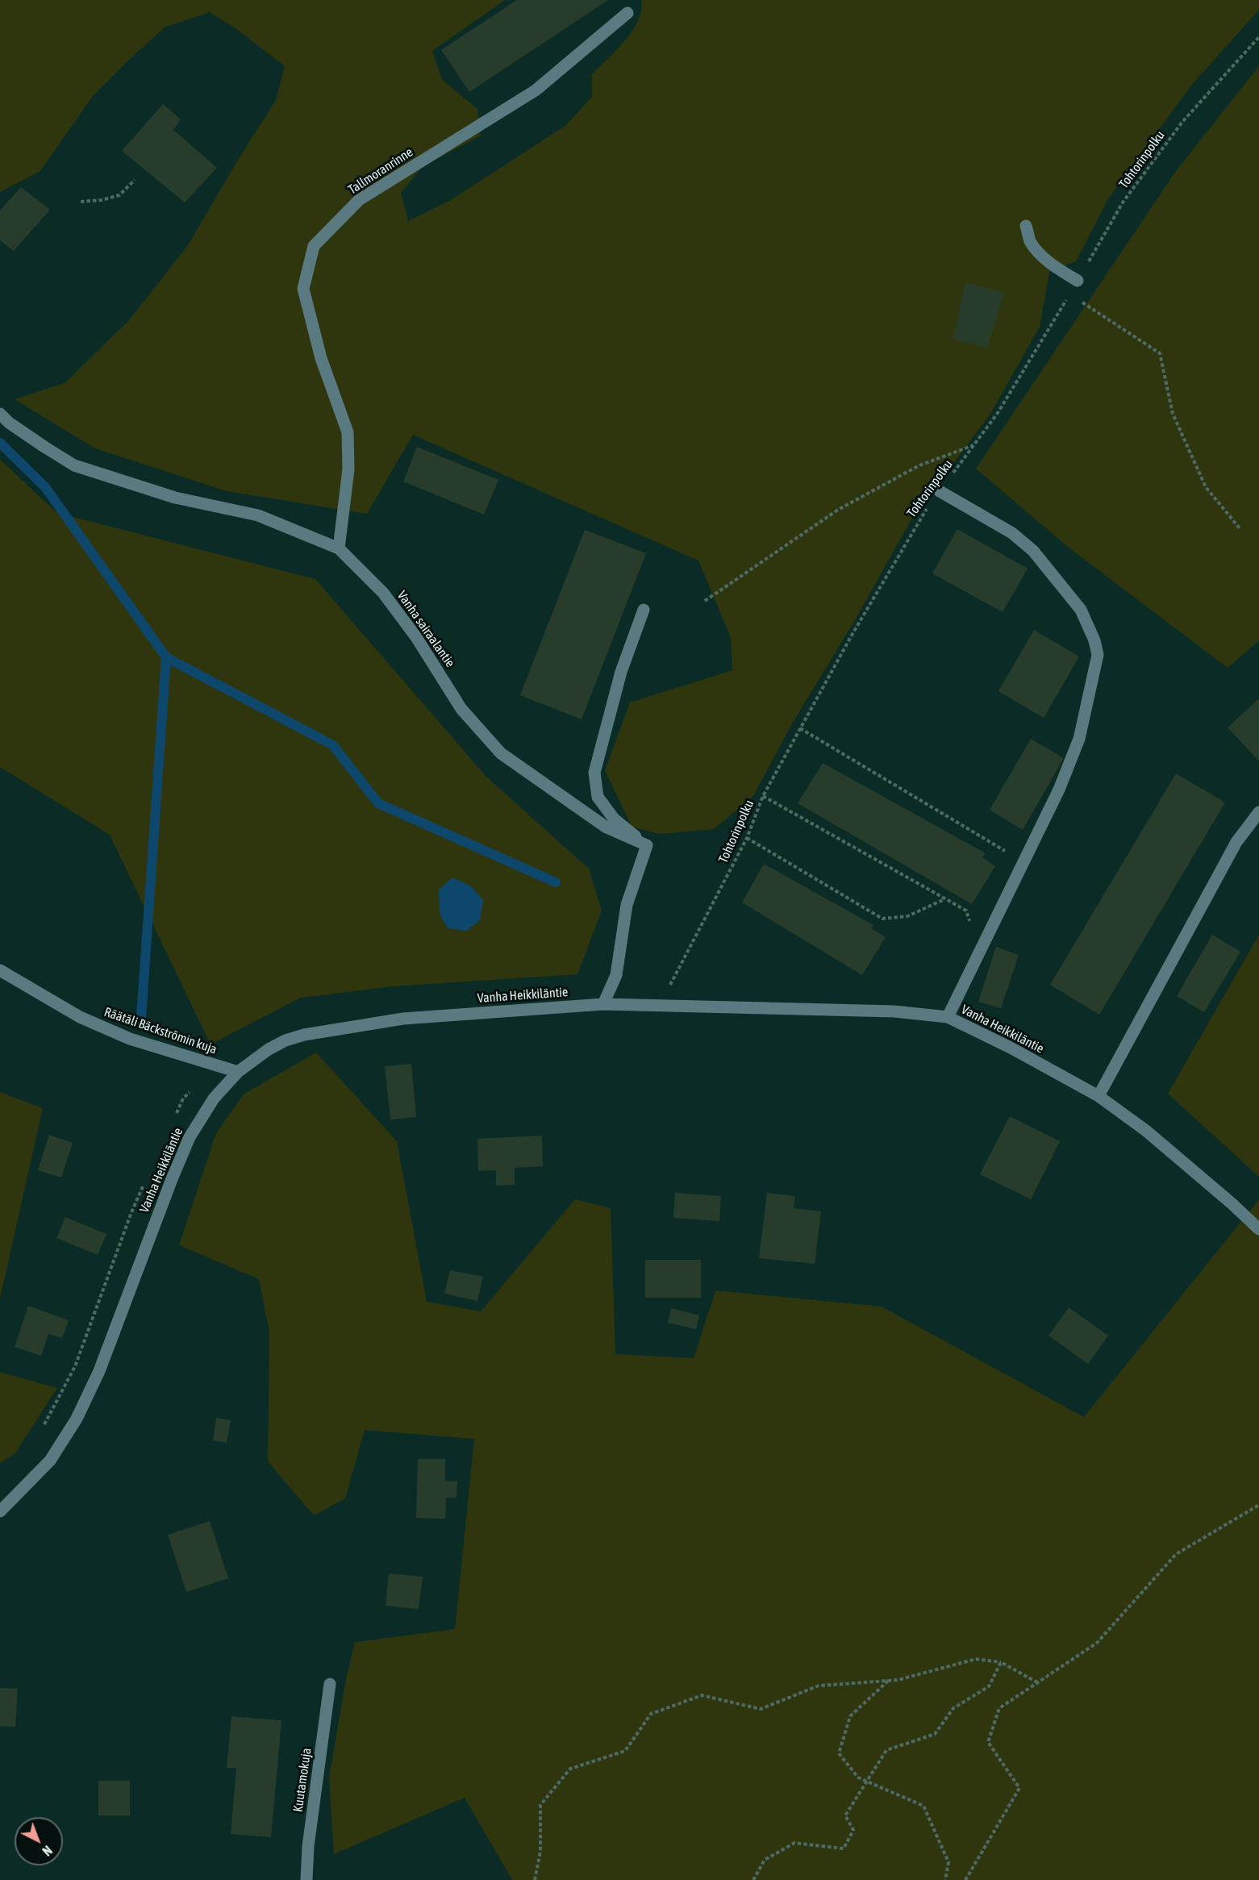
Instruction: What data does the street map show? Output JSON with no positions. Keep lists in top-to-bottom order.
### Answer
{
  "streets": {
    "street": [
      "Tallmoranrinne",
      "Vanha sairaalantie",
      "Vanha Heikkiläntie",
      "Räätäli Bäckströmin kuja",
      "Kuutamokuja"
    ],
    "path": ["Tohtorinpolku"]
  },
  "crossings": [
    ["Tallmoranrinne", "Vanha sairaalantie"],
    ["Vanha Heikkiläntie", "Räätäli Bäckströmin kuja"]
  ],
  "north": "bottom right"
}
